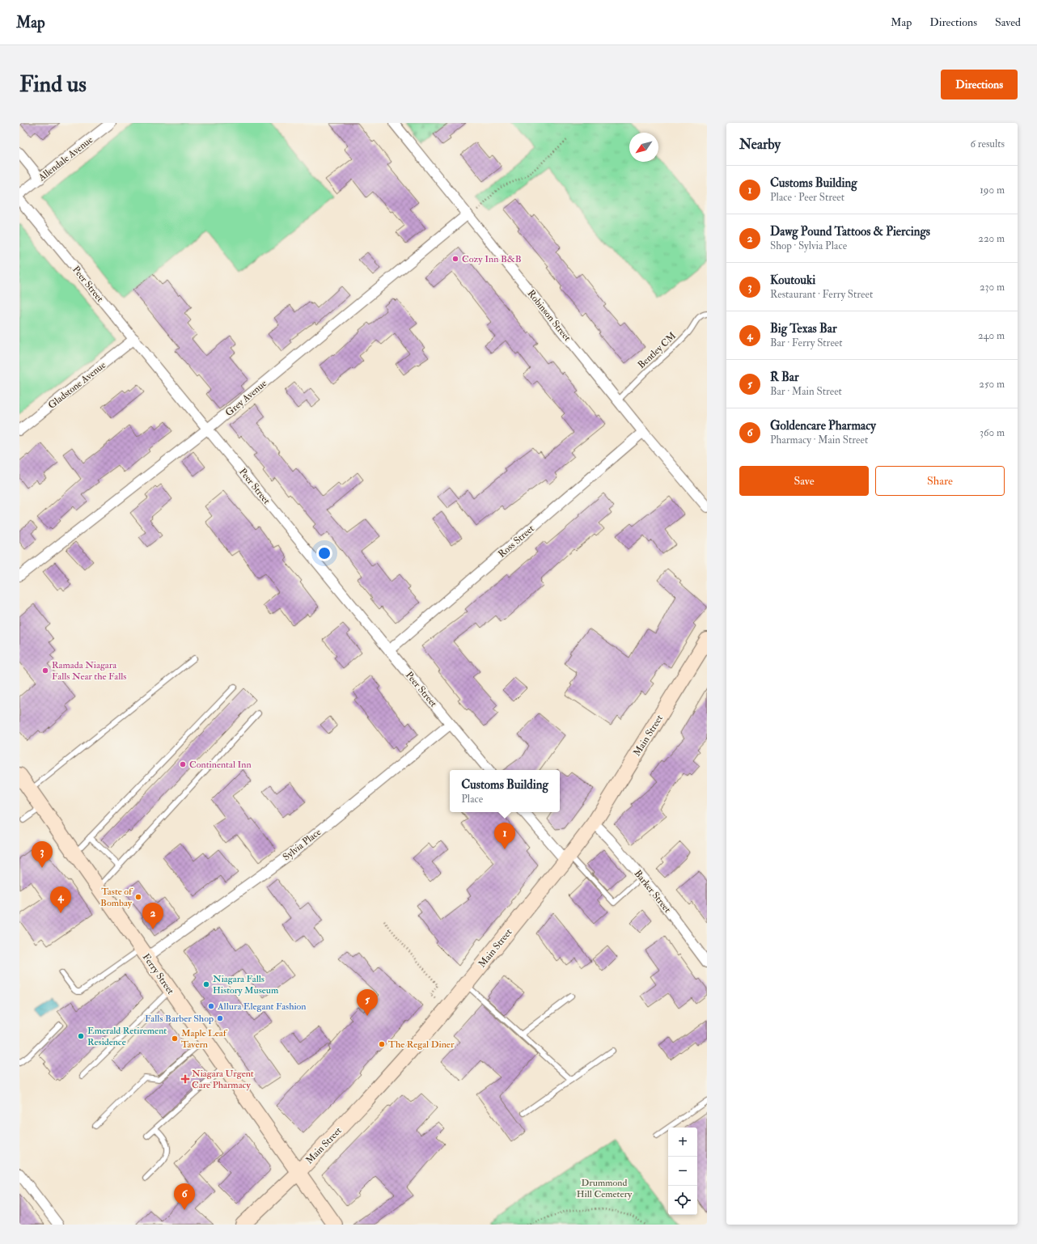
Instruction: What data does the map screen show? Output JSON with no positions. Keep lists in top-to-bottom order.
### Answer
{
  "streets": {
    "street": [
      "Allendale Avenue",
      "Peer Street",
      "Robinson Street",
      "Gladstone Avenue",
      "Grey Avenue",
      "Ross Street",
      "Main Street",
      "Sylvia Place",
      "Barker Street",
      "Ferry Street"
    ],
    "lane": ["Bentley CM"]
  },
  "crossings": [
    ["Peer Street", "Gladstone Avenue"],
    ["Peer Street", "Grey Avenue"],
    ["Peer Street", "Ross Street"],
    ["Peer Street", "Sylvia Place"],
    ["Robinson Street", "Bentley CM"],
    ["Robinson Street", "Grey Avenue"],
    ["Robinson Street", "Ross Street"],
    ["Main Street", "Barker Street"],
    ["Main Street", "Ferry Street"],
    ["Sylvia Place", "Ferry Street"]
  ],
  "parks": ["Drummond Hill Cemetery"],
  "places": {
    "other": [
      "Cozy Inn B&B",
      "Ramada Niagara Falls Near the Falls",
      "Continental Inn",
      "Taste of Bombay",
      "Niagara Falls History Museum",
      "Allura Elegant Fashion",
      "Falls Barber Shop",
      "Emerald Retirement Residence",
      "Maple Leaf Tavern",
      "The Regal Diner"
    ],
    "health": ["Niagara Urgent Care Pharmacy"]
  },
  "north": "bottom left",
  "page": {
    "header": "Map",
    "nav": ["Map", "Directions", "Saved"],
    "buttons": [
      "Directions",
      ["Save", "Share"]
    ],
    "title": "Find us",
    "heading": ["Nearby", "6 results"],
    "list": [
      {
        "mark": "1",
        "name": "Customs Building",
        "note": "Place · Peer Street",
        "value": "190 m"
      },
      {
        "mark": "2",
        "name": "Dawg Pound Tattoos & Piercings",
        "note": "Shop · Sylvia Place",
        "value": "220 m"
      },
      {
        "mark": "3",
        "name": "Koutouki",
        "note": "Restaurant · Ferry Street",
        "value": "230 m"
      },
      {
        "mark": "4",
        "name": "Big Texas Bar",
        "note": "Bar · Ferry Street",
        "value": "240 m"
      },
      {
        "mark": "5",
        "name": "R Bar",
        "note": "Bar · Main Street",
        "value": "250 m"
      },
      {
        "mark": "6",
        "name": "Goldencare Pharmacy",
        "note": "Pharmacy · Main Street",
        "value": "360 m"
      }
    ],
    "popup": ["Customs Building", "Place"],
    "pins": [
      "1",
      "3",
      "4",
      "2",
      "5",
      "6"
    ],
    "map_buttons": ["+", "−"]
  }
}
